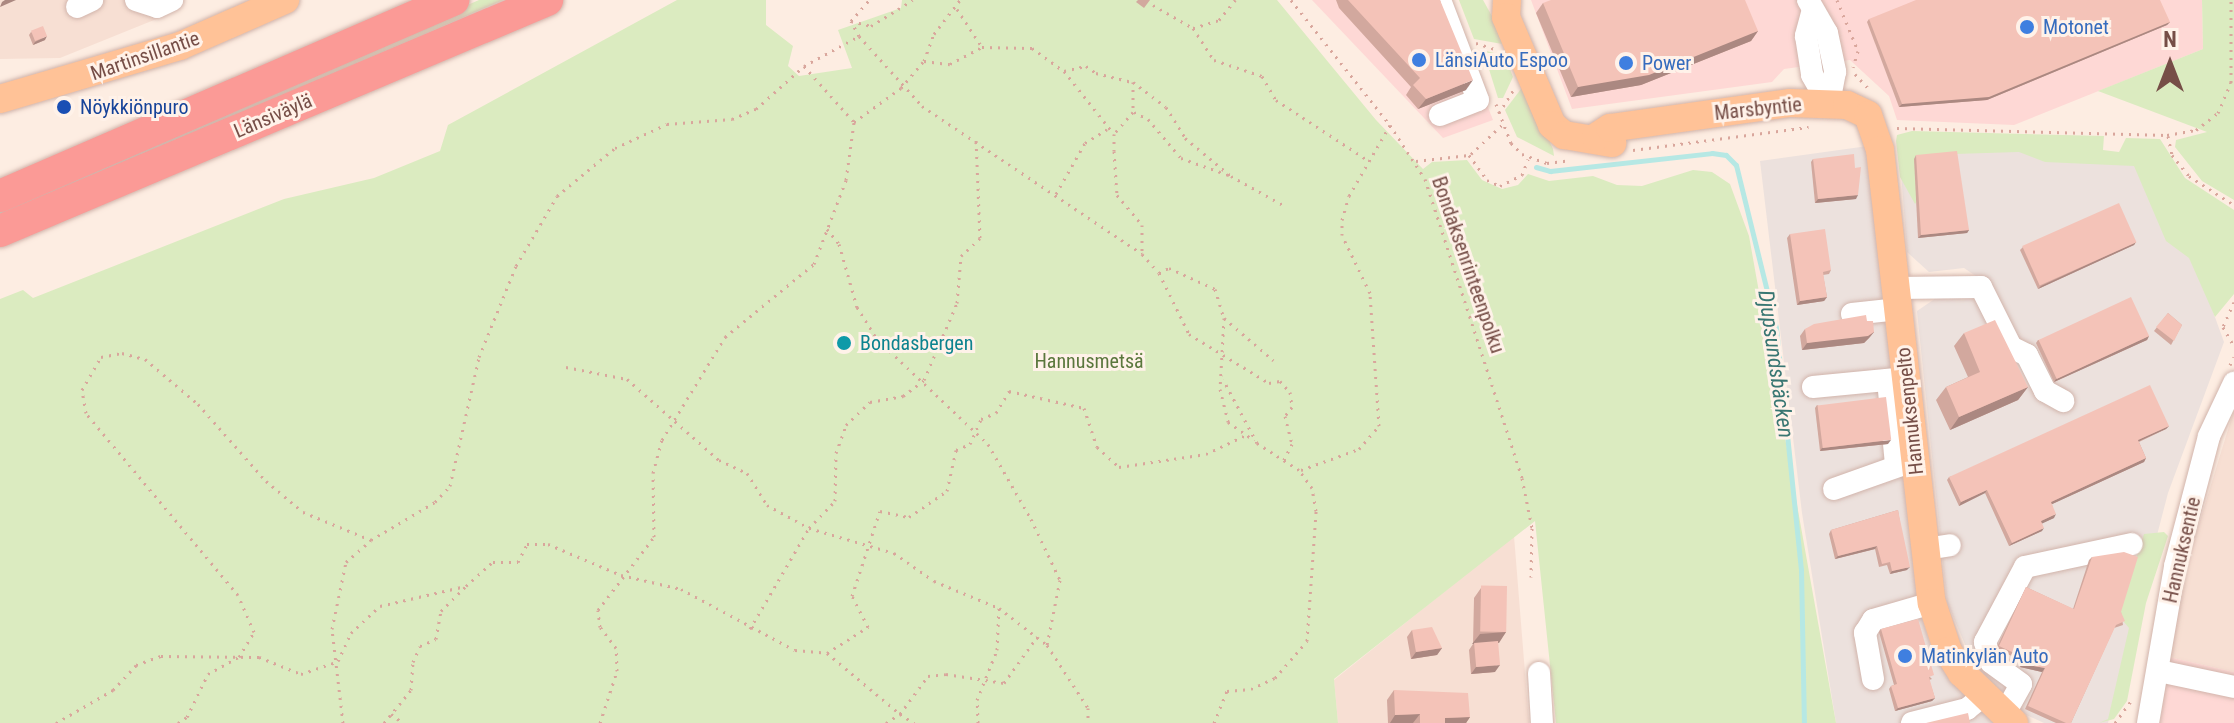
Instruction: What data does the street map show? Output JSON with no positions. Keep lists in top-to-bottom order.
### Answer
{
  "streets": {
    "highway": ["Länsiväylä"],
    "main road": ["Martinsillantie", "Marsbyntie", "Hannuksenpelto"],
    "street": ["Hannuksentie"],
    "path": ["Bondaksenrinteenpolku"]
  },
  "crossings": [
    ["Marsbyntie", "Hannuksenpelto"]
  ],
  "water": ["Djupsundsbäcken"],
  "parks": ["Hannusmetsä"],
  "places": [
    "Motonet",
    "LänsiAuto Espoo",
    "Power",
    "Nöykkiönpuro",
    "Bondasbergen",
    "Matinkylän Auto"
  ],
  "north": "top"
}
